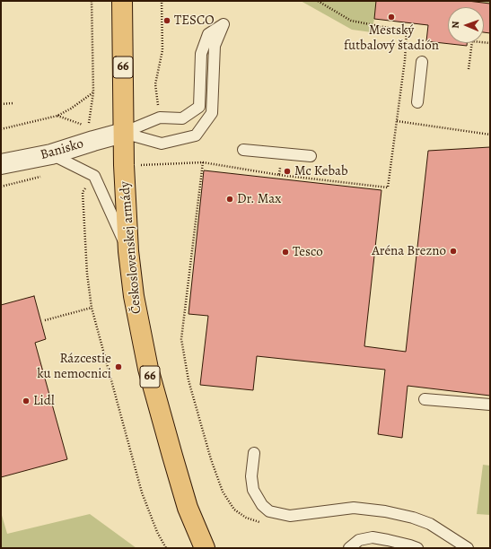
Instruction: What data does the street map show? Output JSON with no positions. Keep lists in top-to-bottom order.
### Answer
{
  "streets": {
    "main road": ["66", "Československej armády"],
    "street": ["Banisko"]
  },
  "crossings": [
    ["Banisko", "Československej armády"]
  ],
  "places": [
    "Mestský futbalový štadión",
    "TESCO",
    "Mc Kebab",
    "Dr. Max",
    "Aréna Brezno",
    "Tesco",
    "Rázcestie ku nemocnici",
    "Lidl"
  ],
  "north": "left"
}
